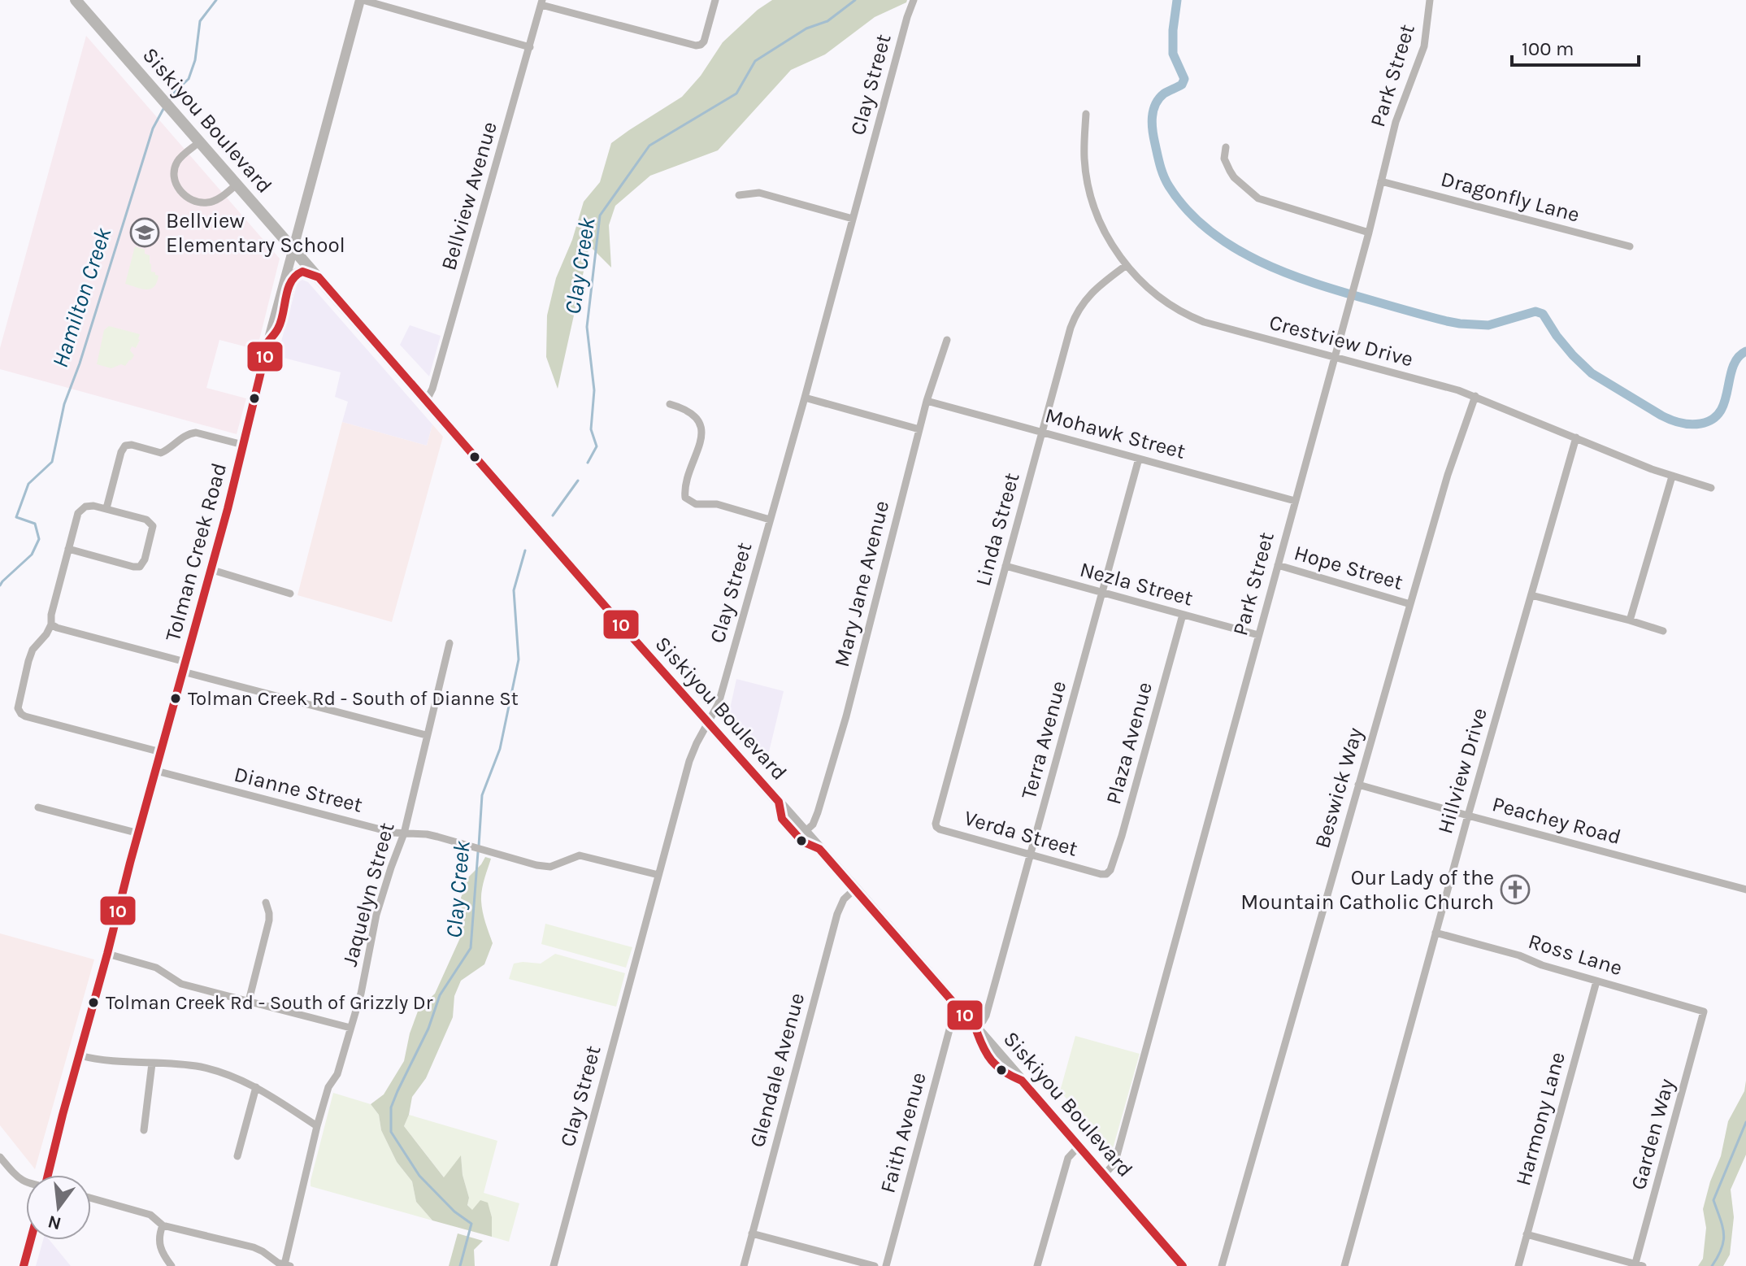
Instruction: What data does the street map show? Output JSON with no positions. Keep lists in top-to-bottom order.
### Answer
{
  "streets": {
    "main road": ["Siskiyou Boulevard"],
    "street": [
      "Park Street",
      "Clay Street",
      "Bellview Avenue",
      "Dragonfly Lane",
      "Crestview Drive",
      "Mohawk Street",
      "Linda Street",
      "Tolman Creek Road",
      "Hope Street",
      "Mary Jane Avenue",
      "Nezla Street",
      "Terra Avenue",
      "Plaza Avenue",
      "Hillview Drive",
      "Beswick Way",
      "Dianne Street",
      "Peachey Road",
      "Verda Street",
      "Jaquelyn Street",
      "Ross Lane",
      "Glendale Avenue",
      "Harmony Lane",
      "Faith Avenue",
      "Garden Way"
    ]
  },
  "crossings": [
    ["Park Street", "Siskiyou Boulevard"],
    ["Park Street", "Dragonfly Lane"],
    ["Park Street", "Crestview Drive"],
    ["Park Street", "Mohawk Street"],
    ["Park Street", "Hope Street"],
    ["Park Street", "Nezla Street"],
    ["Clay Street", "Siskiyou Boulevard"],
    ["Clay Street", "Dianne Street"],
    ["Siskiyou Boulevard", "Bellview Avenue"],
    ["Siskiyou Boulevard", "Tolman Creek Road"],
    ["Siskiyou Boulevard", "Mary Jane Avenue"],
    ["Siskiyou Boulevard", "Terra Avenue"],
    ["Siskiyou Boulevard", "Glendale Avenue"],
    ["Siskiyou Boulevard", "Faith Avenue"],
    ["Crestview Drive", "Linda Street"],
    ["Crestview Drive", "Hillview Drive"],
    ["Crestview Drive", "Beswick Way"],
    ["Mohawk Street", "Linda Street"],
    ["Mohawk Street", "Mary Jane Avenue"],
    ["Mohawk Street", "Terra Avenue"],
    ["Linda Street", "Nezla Street"],
    ["Linda Street", "Verda Street"],
    ["Tolman Creek Road", "Dianne Street"],
    ["Hope Street", "Beswick Way"],
    ["Nezla Street", "Terra Avenue"],
    ["Nezla Street", "Plaza Avenue"],
    ["Terra Avenue", "Verda Street"],
    ["Plaza Avenue", "Verda Street"],
    ["Hillview Drive", "Peachey Road"],
    ["Hillview Drive", "Ross Lane"],
    ["Beswick Way", "Peachey Road"],
    ["Dianne Street", "Jaquelyn Street"],
    ["Ross Lane", "Harmony Lane"],
    ["Ross Lane", "Garden Way"]
  ],
  "water": ["Clay Creek", "Hamilton Creek"],
  "places": {
    "school or university": ["Bellview Elementary School"],
    "other": ["Tolman Creek Rd - South of Dianne St", "Tolman Creek Rd - South of Grizzly Dr"],
    "church": ["Our Lady of the Mountain Catholic Church"]
  },
  "lines": ["transit line 10"],
  "scale_bar": "100 m",
  "north": "bottom"
}
